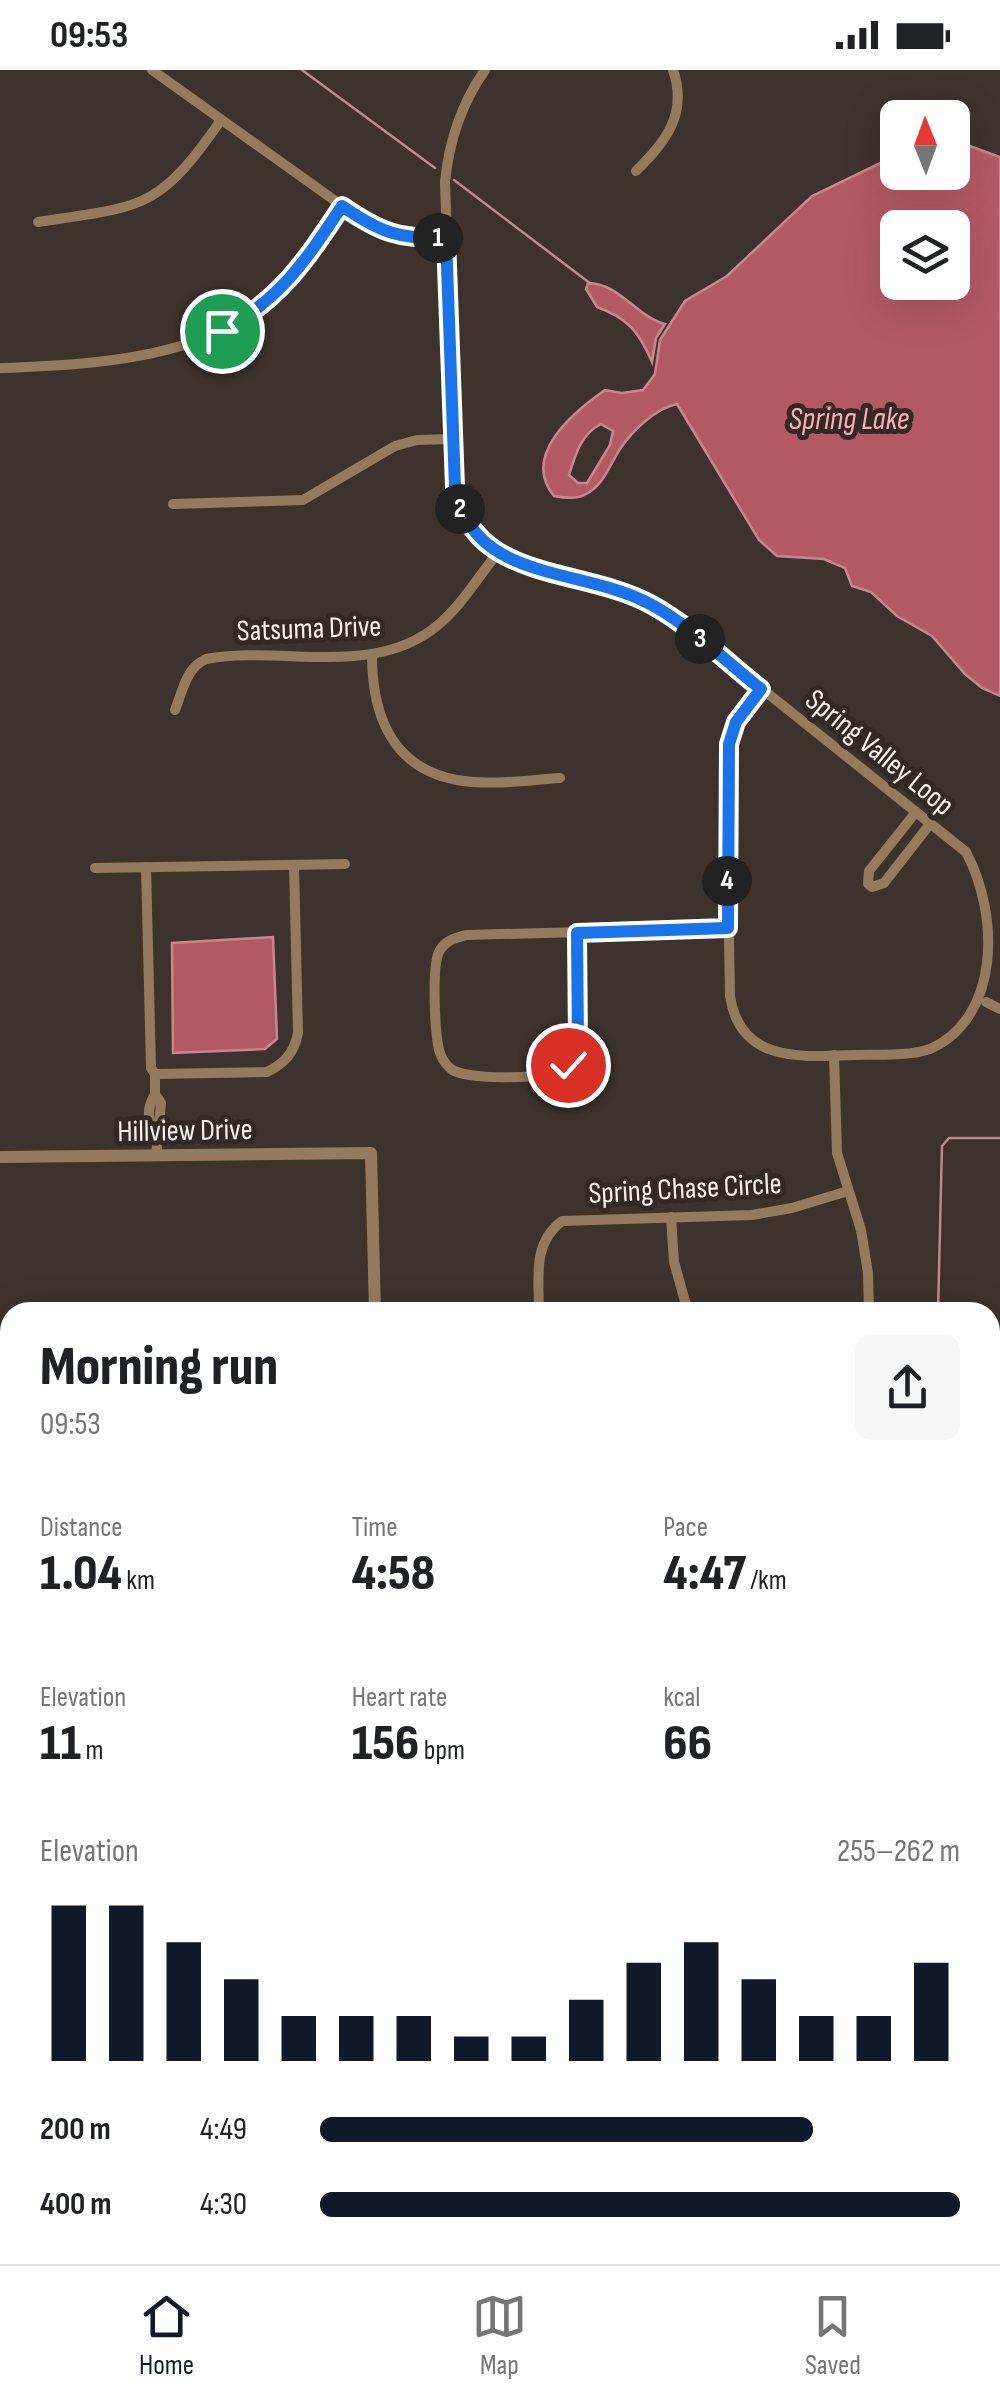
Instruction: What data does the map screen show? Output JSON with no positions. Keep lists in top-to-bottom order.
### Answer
{
  "streets": {
    "street": [
      "Satsuma Drive",
      "Spring Valley Loop",
      "Hillview Drive",
      "Spring Chase Circle"
    ]
  },
  "water": ["Spring Lake"],
  "north": "top",
  "page": {
    "status": "09:53",
    "pins": [
      "1",
      "2",
      "3",
      "4"
    ],
    "heading": ["Morning run", "09:53"],
    "stats": [
      ["Distance", "1.04 km"],
      ["Time", "4:58"],
      ["Pace", "4:47 /km"],
      ["Elevation", "11 m"],
      ["Heart rate", "156 bpm"],
      ["kcal", "66"]
    ],
    "chart": ["Elevation", "255–262 m"],
    "list": [
      {
        "name": "200 m",
        "note": "4:49"
      },
      {
        "name": "400 m",
        "note": "4:30"
      }
    ],
    "tabs": ["Home", "Map", "Saved"]
  }
}
